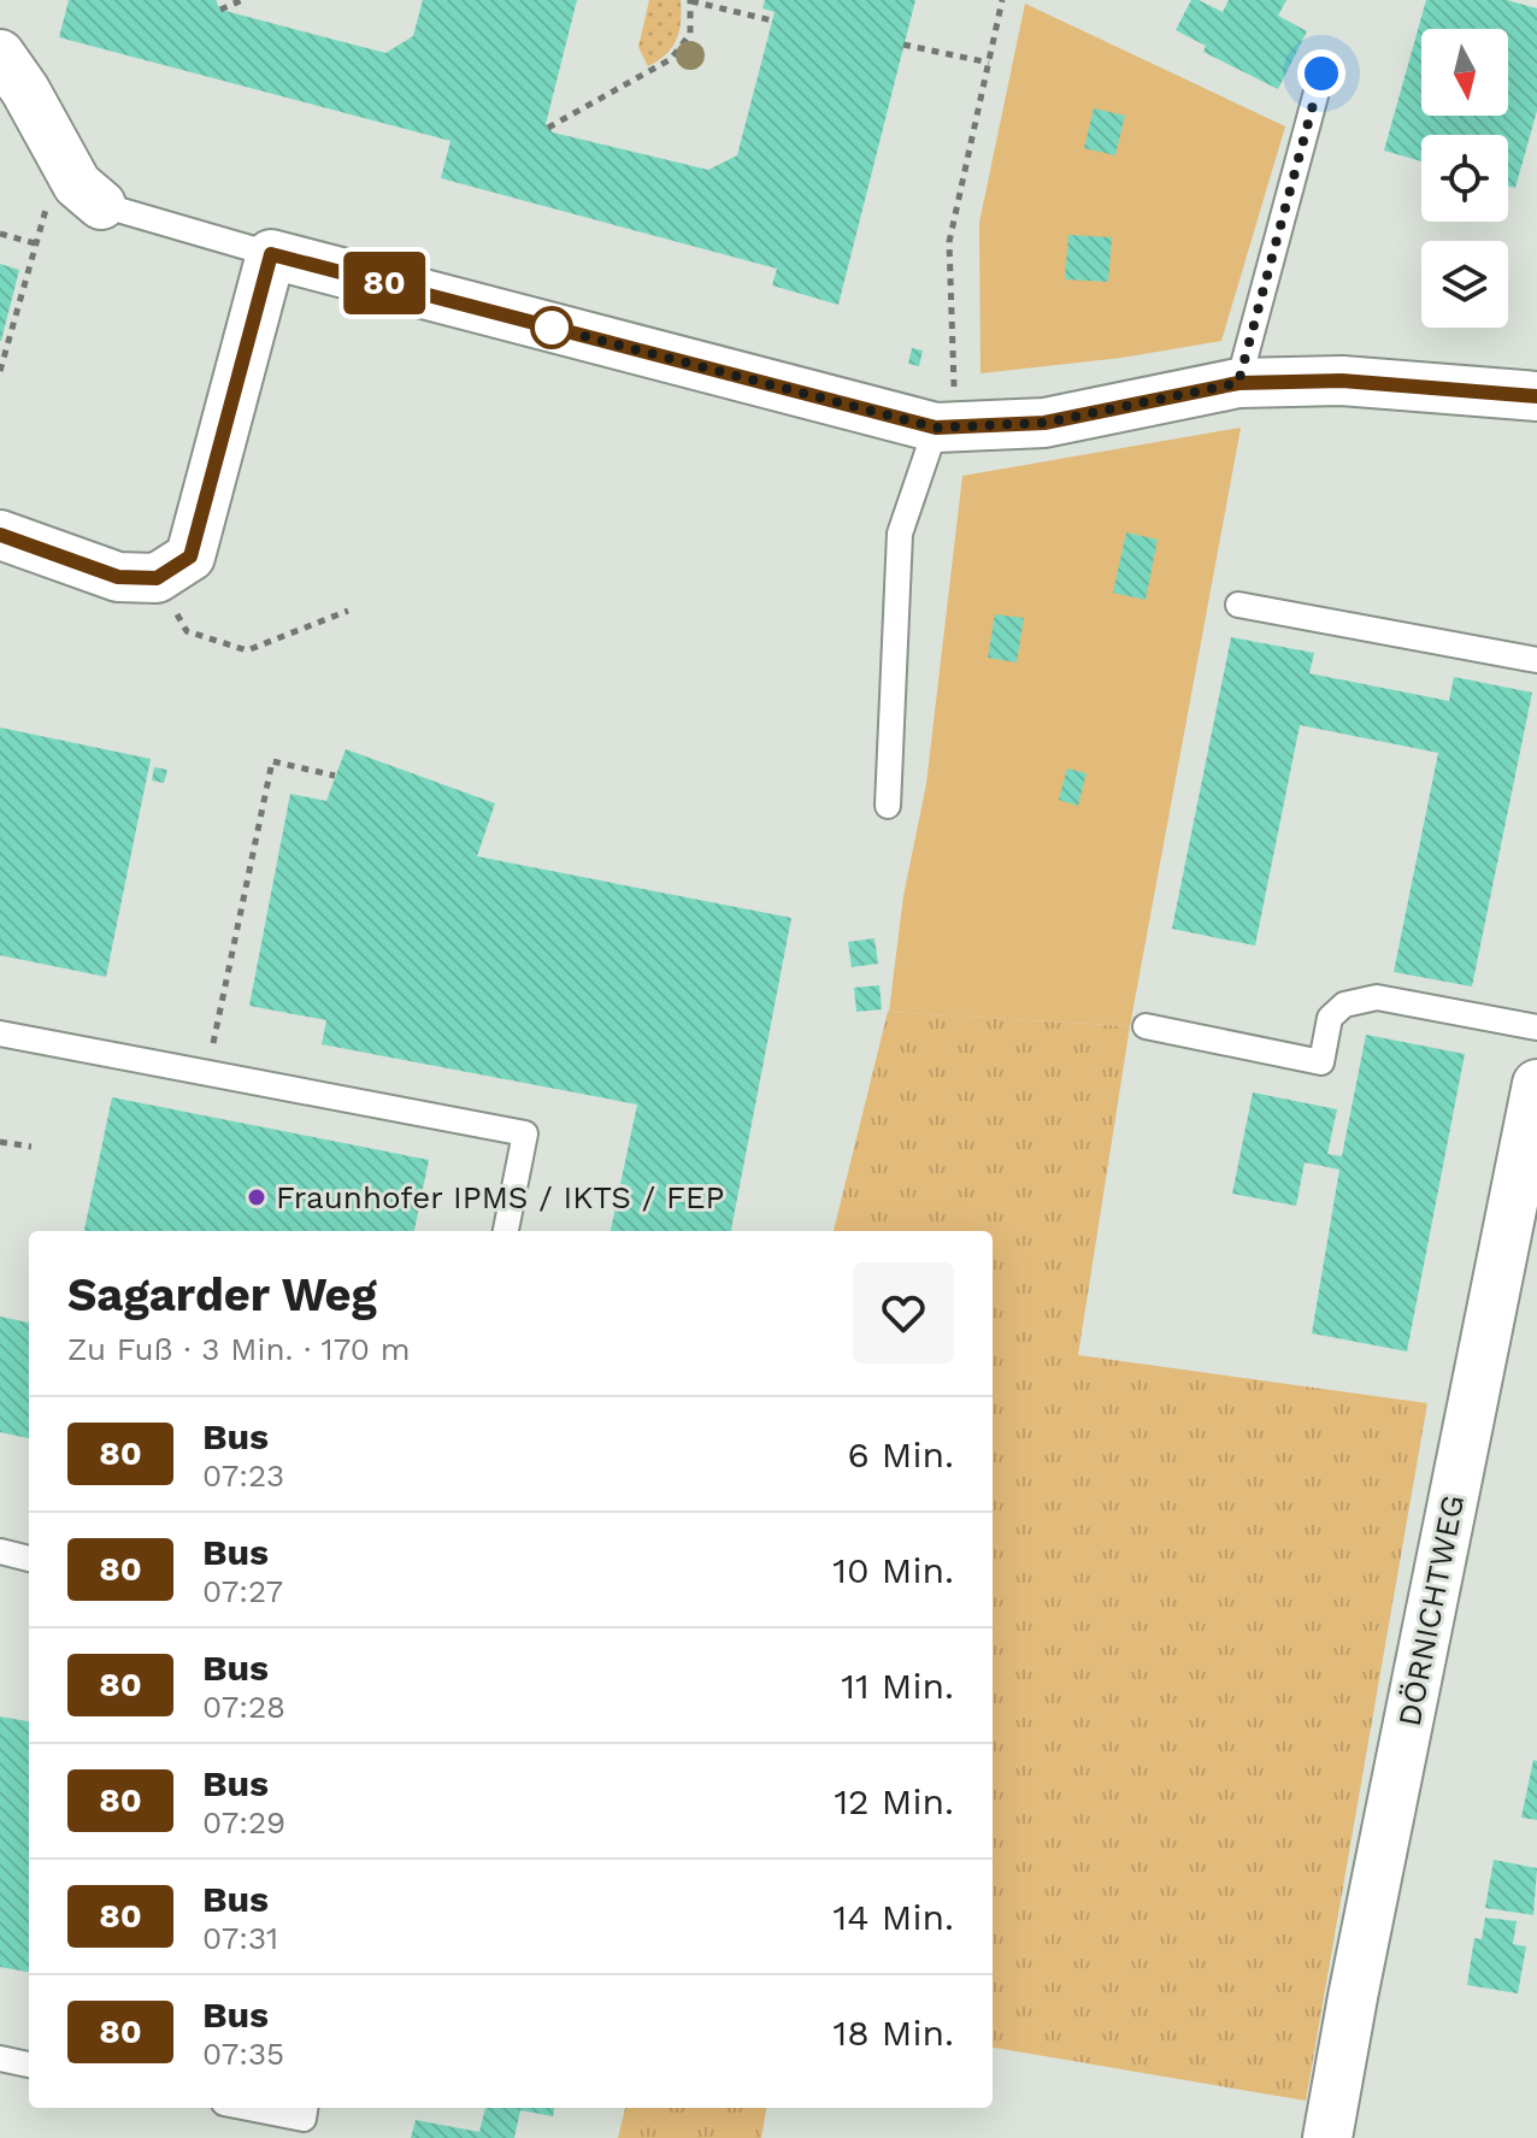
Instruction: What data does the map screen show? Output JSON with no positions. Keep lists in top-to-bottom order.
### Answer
{
  "streets": {
    "street": ["DÖRNICHTWEG"]
  },
  "places": ["Fraunhofer IPMS / IKTS / FEP"],
  "lines": ["bus line 80"],
  "north": "bottom",
  "page": {
    "on_map": "80",
    "heading": ["Sagarder Weg", "Zu Fuß · 3 Min. · 170 m"],
    "list": [
      {
        "mark": "80",
        "name": "Bus",
        "note": "07:23",
        "value": "6 Min."
      },
      {
        "mark": "80",
        "name": "Bus",
        "note": "07:27",
        "value": "10 Min."
      },
      {
        "mark": "80",
        "name": "Bus",
        "note": "07:28",
        "value": "11 Min."
      },
      {
        "mark": "80",
        "name": "Bus",
        "note": "07:29",
        "value": "12 Min."
      },
      {
        "mark": "80",
        "name": "Bus",
        "note": "07:31",
        "value": "14 Min."
      },
      {
        "mark": "80",
        "name": "Bus",
        "note": "07:35",
        "value": "18 Min."
      }
    ]
  }
}
